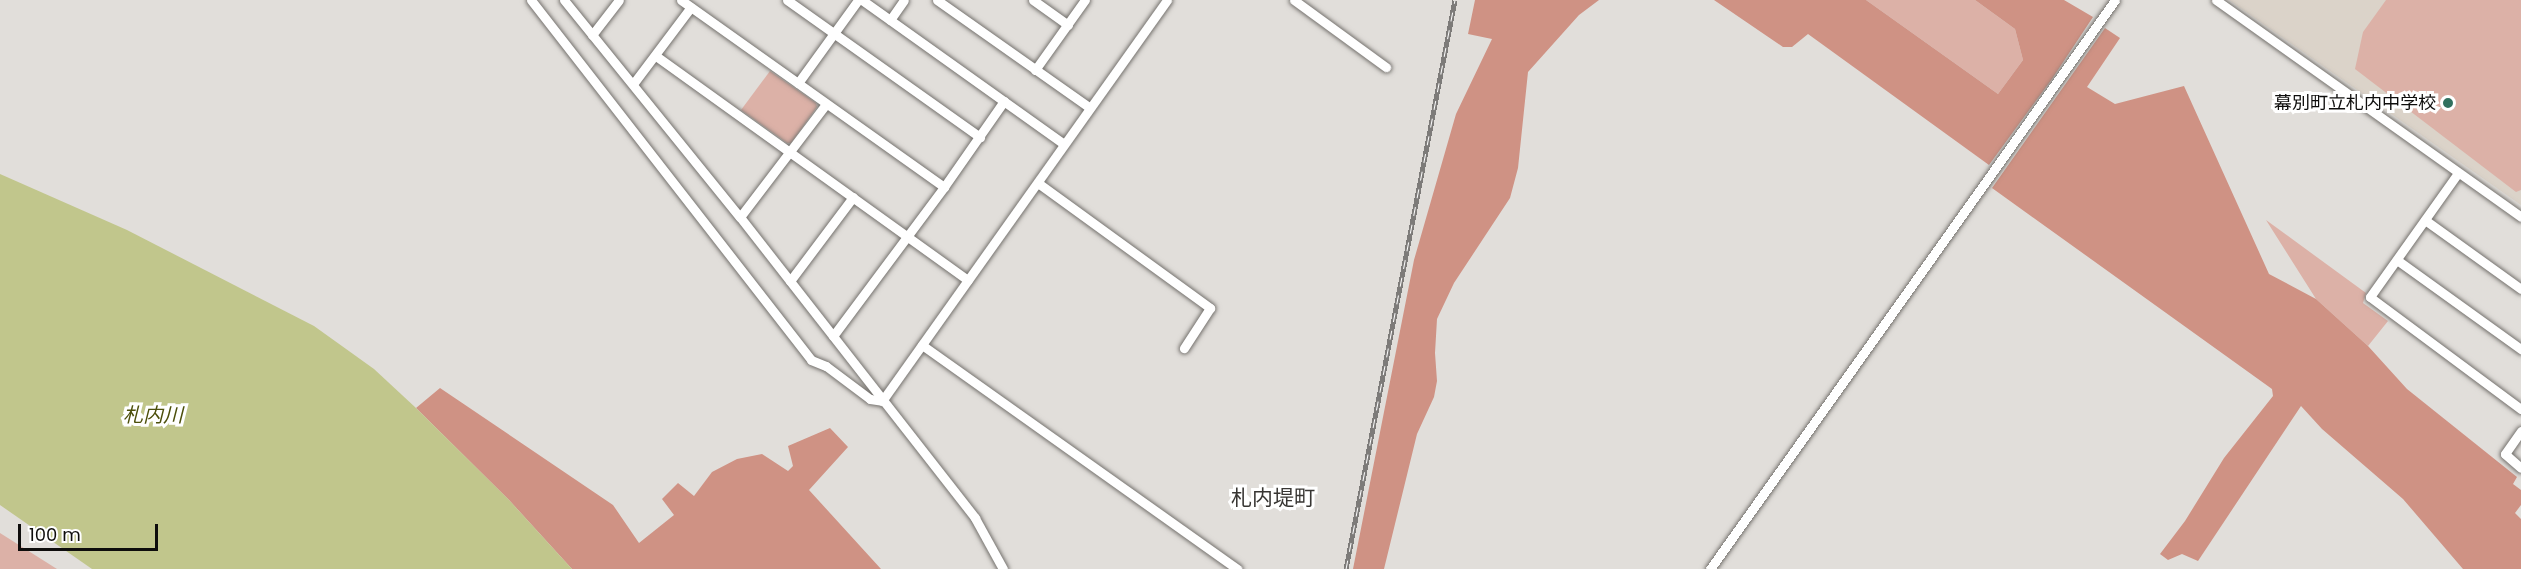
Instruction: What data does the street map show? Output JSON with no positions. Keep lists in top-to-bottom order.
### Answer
{
  "districts": ["札内堤町"],
  "water": ["札内川"],
  "places": ["幕別町立札内中学校"],
  "scale_bar": "100 m"
}
